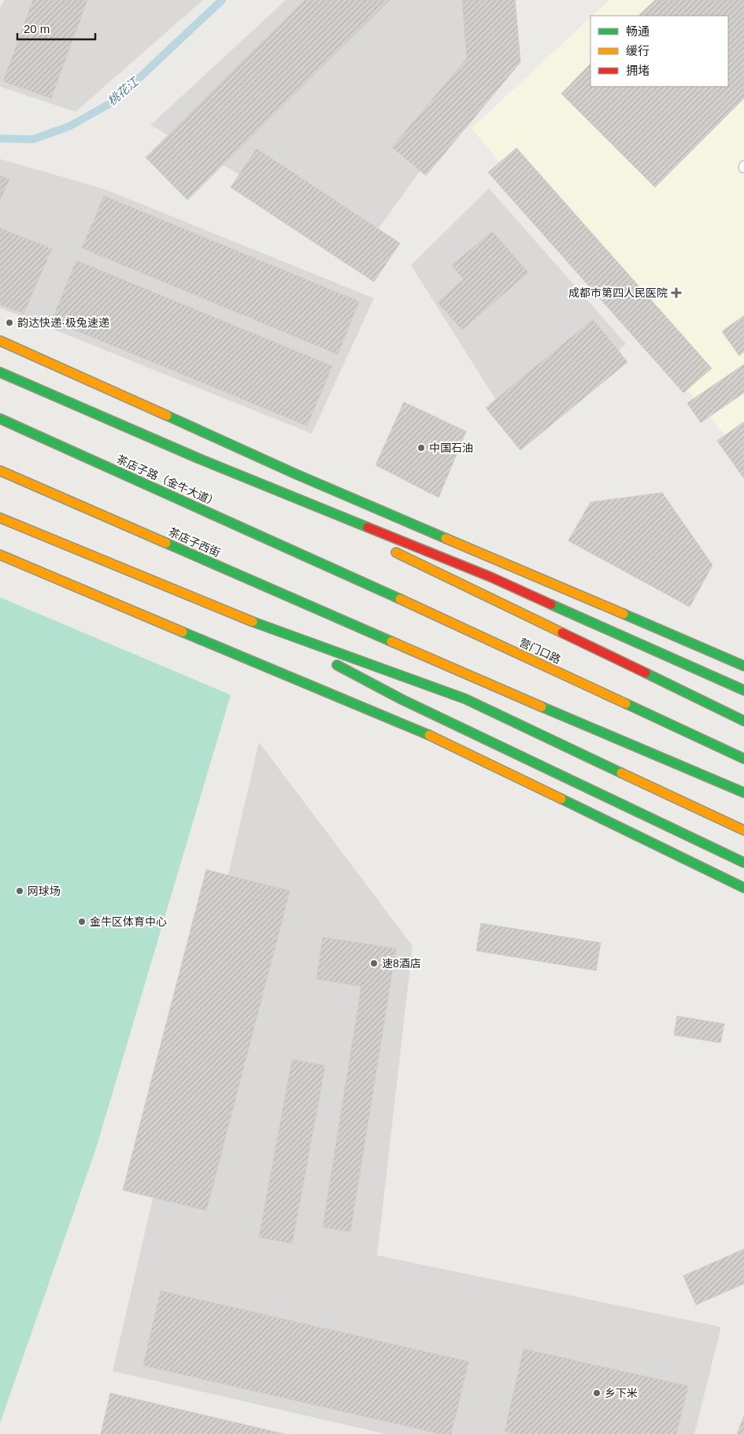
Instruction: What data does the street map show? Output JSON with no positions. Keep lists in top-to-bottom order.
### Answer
{
  "streets": {
    "main road": ["茶店子路（金牛大道）", "茶店子西街", "营门口路"]
  },
  "crossings": [
    ["茶店子路（金牛大道）", "营门口路"]
  ],
  "water": ["桃花江"],
  "places": {
    "health": ["成都市第四人民医院"],
    "other": [
      "韵达快递·极兔速递",
      "中国石油",
      "网球场",
      "金牛区体育中心",
      "速8酒店",
      "乡下米"
    ]
  },
  "legend": ["畅通", "缓行", "拥堵"],
  "scale_bar": "20 m"
}
